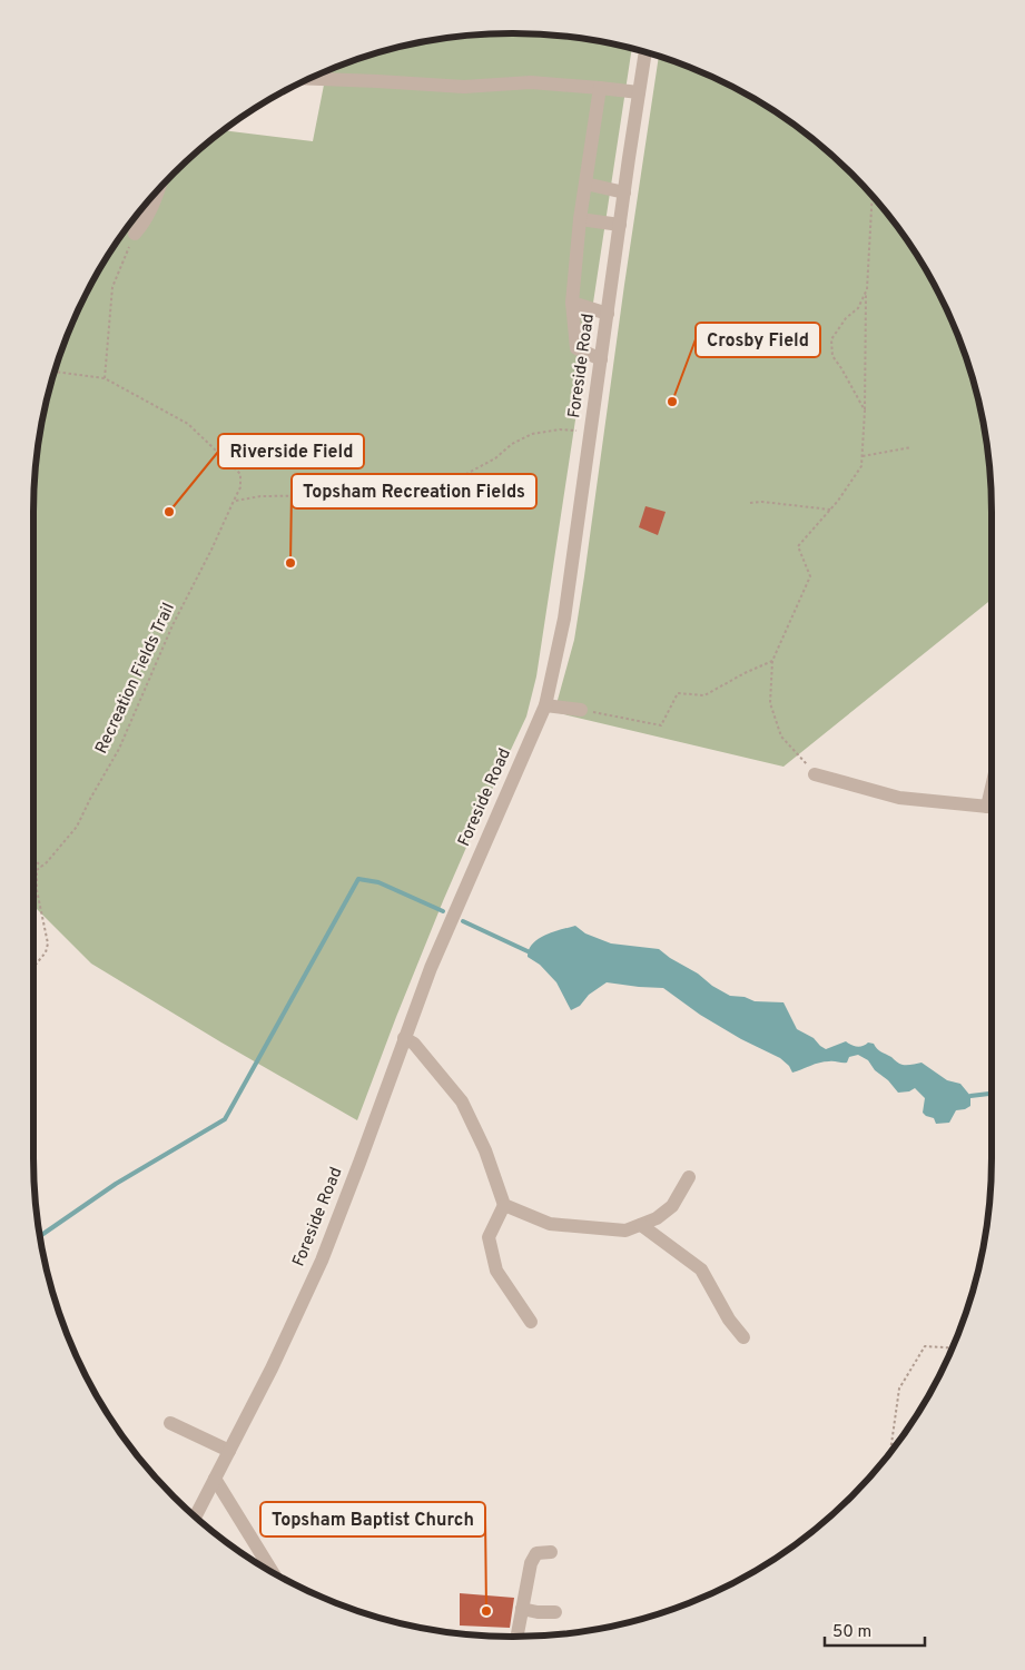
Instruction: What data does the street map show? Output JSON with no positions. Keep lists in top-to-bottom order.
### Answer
{
  "streets": {
    "street": ["Foreside Road"],
    "path": ["Recreation Fields Trail"]
  },
  "places": [
    "Crosby Field",
    "Riverside Field",
    "Topsham Recreation Fields",
    "Topsham Baptist Church"
  ],
  "scale_bar": "50 m"
}
